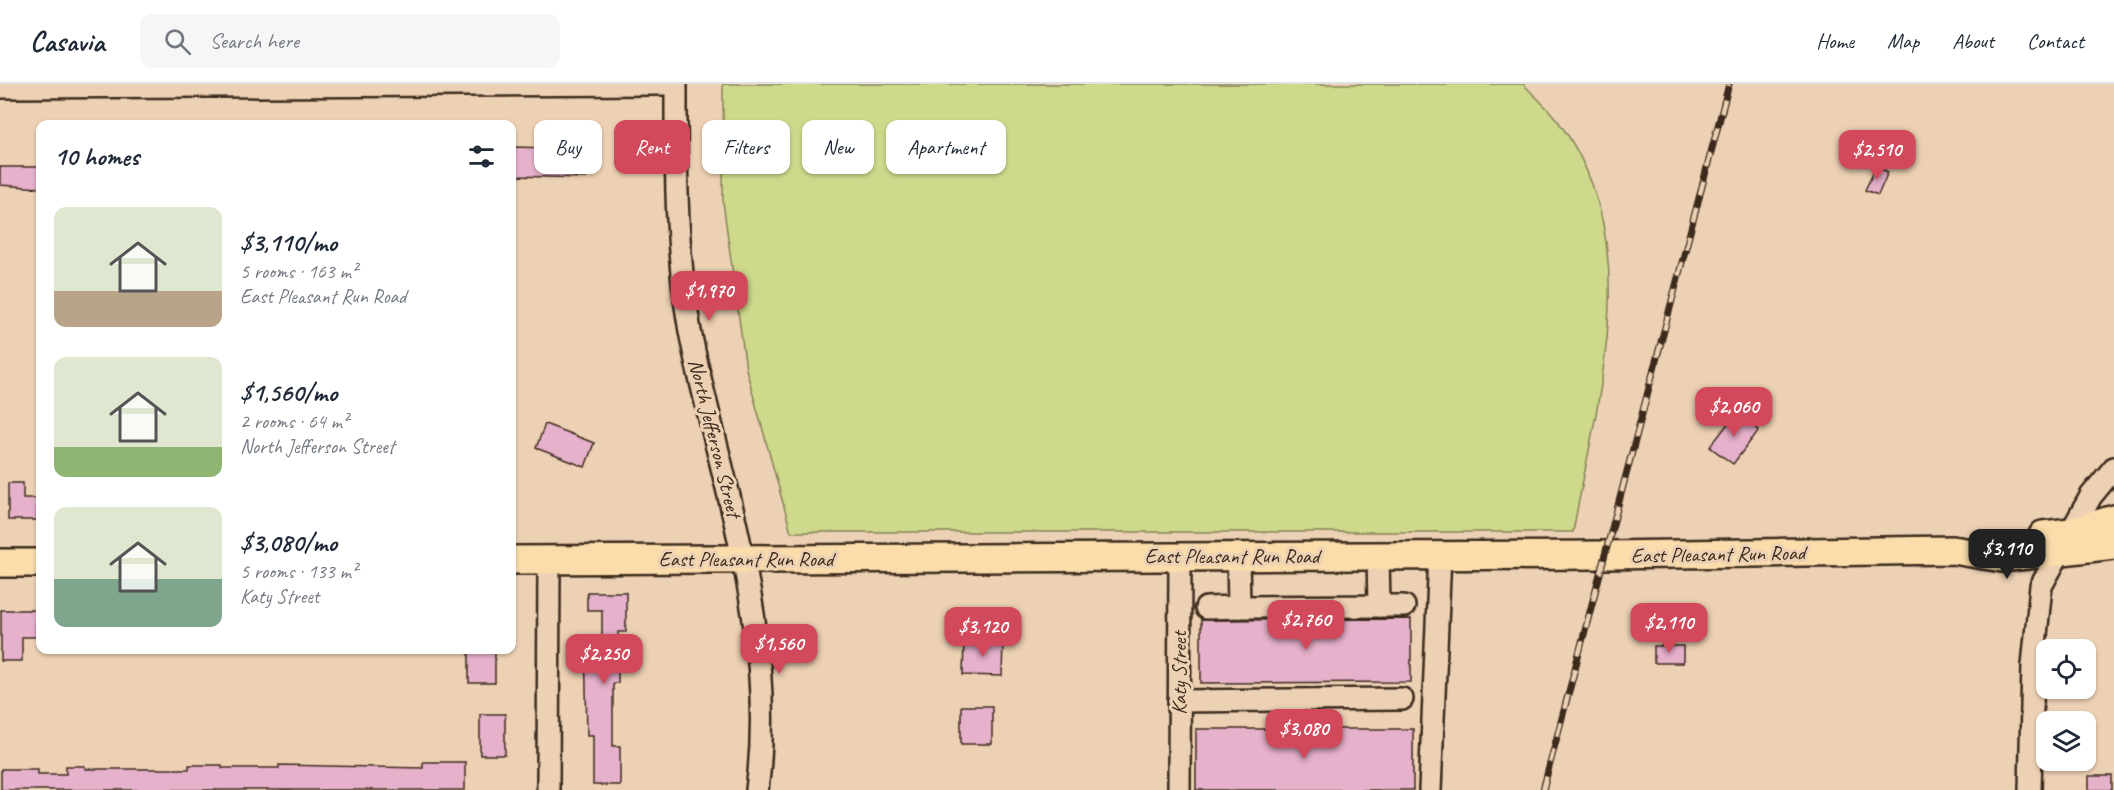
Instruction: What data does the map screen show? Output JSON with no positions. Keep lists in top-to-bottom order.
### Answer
{
  "streets": {
    "main road": ["East Pleasant Run Road"],
    "street": ["North Jefferson Street", "Katy Street"]
  },
  "crossings": [
    ["North Jefferson Street", "East Pleasant Run Road"],
    ["East Pleasant Run Road", "Katy Street"]
  ],
  "page": {
    "header": "Casavia",
    "search": "Search here",
    "nav": [
      "Home",
      "Map",
      "About",
      "Contact"
    ],
    "chip": [
      "Buy",
      "Rent",
      "Filters",
      "New",
      "Apartment"
    ],
    "heading": "10 homes",
    "price": [
      "$2,510",
      "$1,970",
      "$2,060",
      "$3,110",
      "$2,760",
      "$2,110",
      "$3,120",
      "$1,560",
      "$2,250",
      "$3,080"
    ],
    "list": [
      {
        "name": "$3,110/mo",
        "note": "5 rooms · 163 m² · East Pleasant Run Road"
      },
      {
        "name": "$1,560/mo",
        "note": "2 rooms · 64 m² · North Jefferson Street"
      },
      {
        "name": "$3,080/mo",
        "note": "5 rooms · 133 m² · Katy Street"
      }
    ]
  }
}
